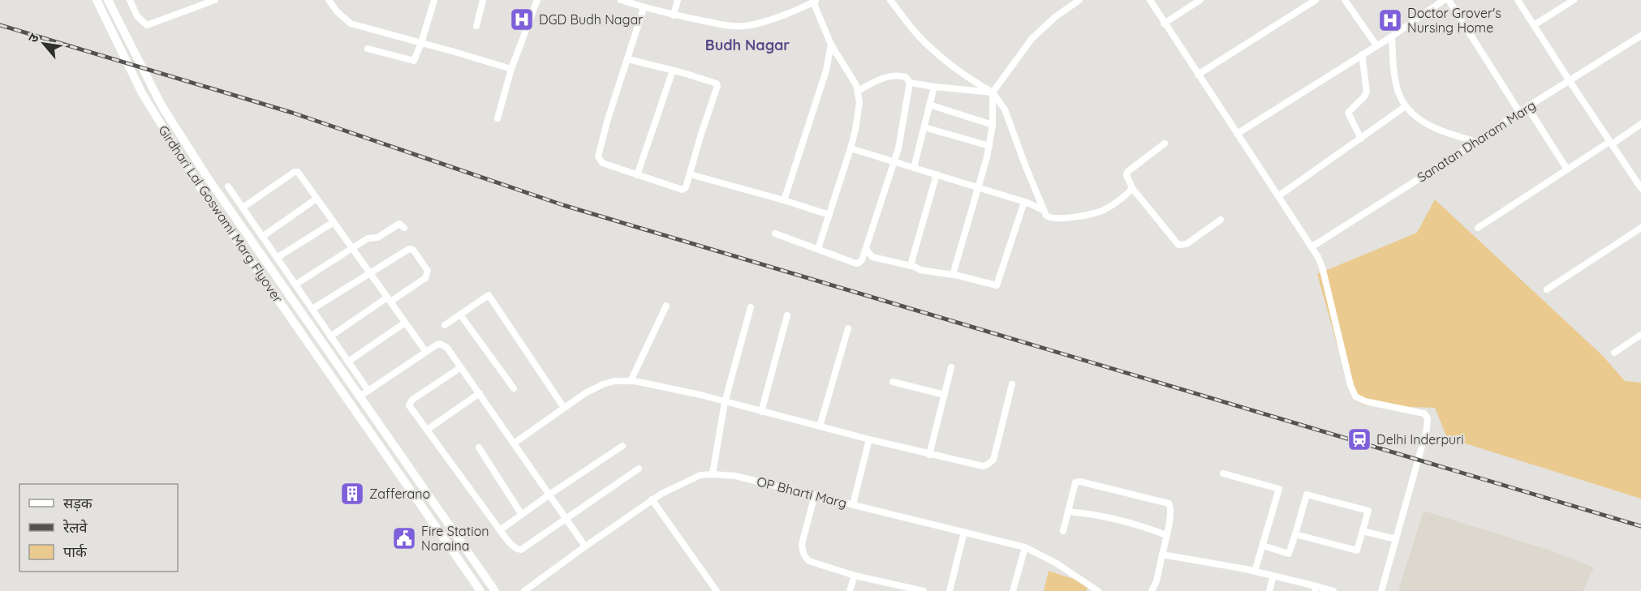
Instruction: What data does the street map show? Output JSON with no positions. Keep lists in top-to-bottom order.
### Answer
{
  "streets": {
    "main road": ["Girdhari Lal Goswami Marg Flyover"],
    "street": ["Sanatan Dharam Marg", "OP Bharti Marg"]
  },
  "districts": ["Budh Nagar"],
  "places": {
    "hospital": ["DGD Budh Nagar", "Doctor Grover's Nursing Home"],
    "station": ["Delhi Inderpuri"],
    "building": ["Zafferano"],
    "public building": ["Fire Station Naraina"]
  },
  "legend": ["सड़क", "रेलवे", "पार्क"],
  "north": "top left"
}
